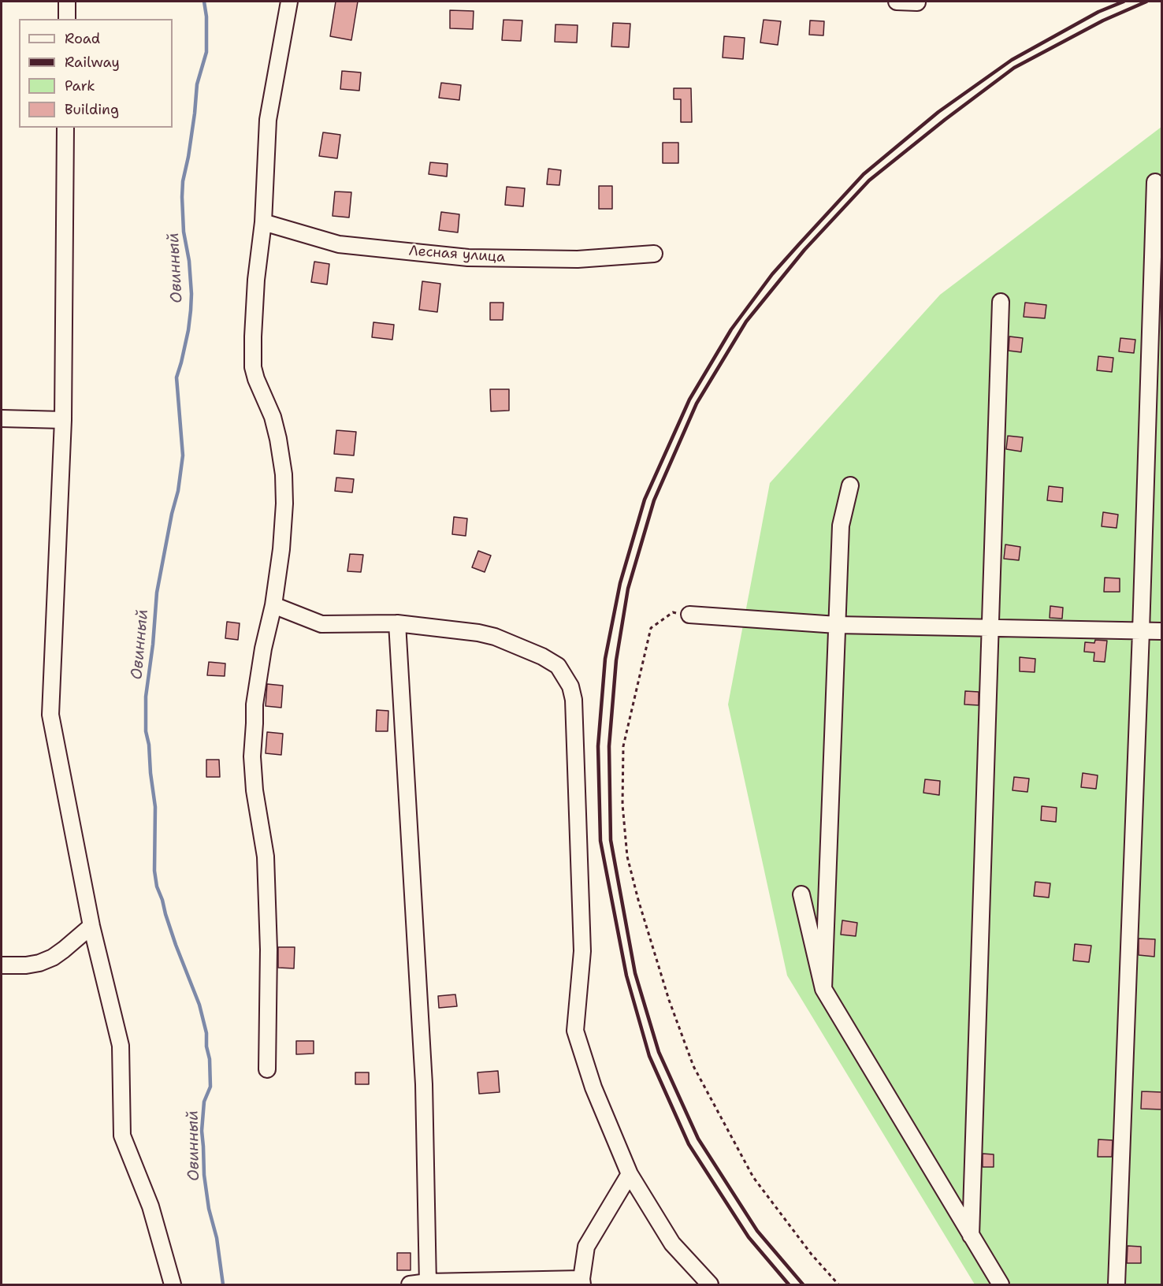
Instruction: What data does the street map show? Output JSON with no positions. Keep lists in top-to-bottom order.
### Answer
{
  "streets": {
    "street": ["Лесная улица"]
  },
  "water": ["Овинный"],
  "legend": [
    "Road",
    "Railway",
    "Park",
    "Building"
  ]
}
